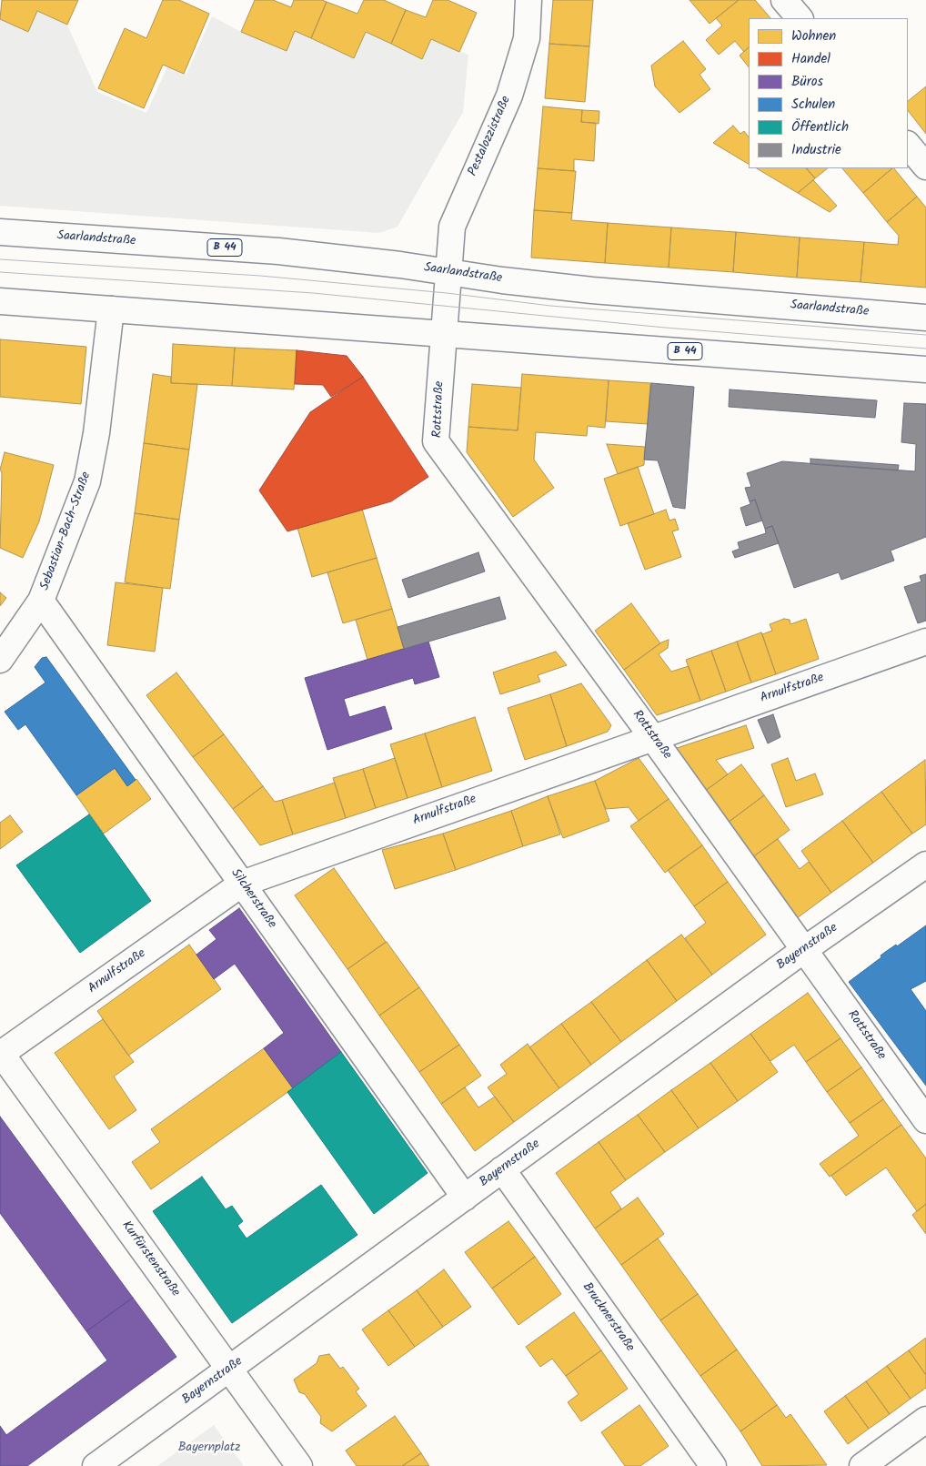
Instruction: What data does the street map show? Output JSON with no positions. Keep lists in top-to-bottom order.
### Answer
{
  "streets": {
    "street": [
      "Pestalozzistraße",
      "Saarlandstraße",
      "B 44",
      "Rottstraße",
      "Sebastian-Bach-Straße",
      "Arnulfstraße",
      "Silcherstraße",
      "Bayernstraße",
      "Kurfürstenstraße",
      "Brucknerstraße"
    ]
  },
  "crossings": [
    ["Pestalozzistraße", "Saarlandstraße"],
    ["Pestalozzistraße", "B 44"],
    ["Pestalozzistraße", "Rottstraße"],
    ["B 44", "Rottstraße"],
    ["B 44", "Sebastian-Bach-Straße"],
    ["Rottstraße", "Arnulfstraße"],
    ["Rottstraße", "Bayernstraße"],
    ["Sebastian-Bach-Straße", "Silcherstraße"],
    ["Arnulfstraße", "Silcherstraße"],
    ["Arnulfstraße", "Kurfürstenstraße"],
    ["Silcherstraße", "Bayernstraße"],
    ["Bayernstraße", "Kurfürstenstraße"],
    ["Bayernstraße", "Brucknerstraße"]
  ],
  "parks": ["Bayernplatz"],
  "legend": [
    "Wohnen",
    "Handel",
    "Büros",
    "Schulen",
    "Öffentlich",
    "Industrie"
  ]
}
